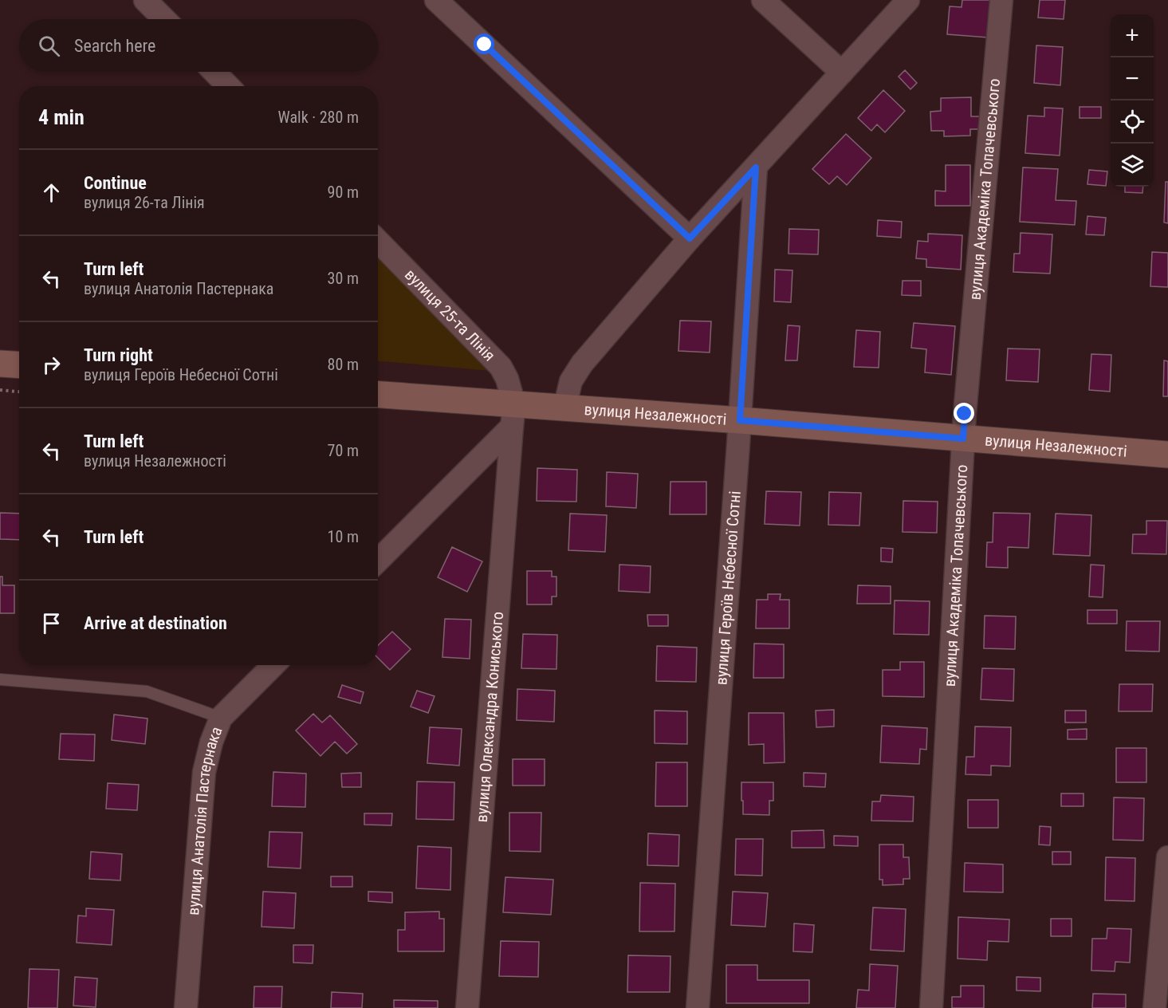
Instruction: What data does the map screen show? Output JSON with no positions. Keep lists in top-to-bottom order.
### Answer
{
  "streets": {
    "main road": ["вулиця Незалежності"],
    "street": [
      "вулиця Академіка Топачевського",
      "вулиця 25-та Лінія",
      "вулиця Героїв Небесної Сотні",
      "вулиця Олександра Кониського",
      "вулиця Анатолія Пастернака"
    ]
  },
  "crossings": [
    ["вулиця Академіка Топачевського", "вулиця Незалежності"],
    ["вулиця 25-та Лінія", "вулиця Незалежності"],
    ["вулиця 25-та Лінія", "вулиця Олександра Кониського"],
    ["вулиця Незалежності", "вулиця Героїв Небесної Сотні"],
    ["вулиця Незалежності", "вулиця Олександра Кониського"]
  ],
  "page": {
    "map_buttons": ["+", "−"],
    "search": "Search here",
    "heading": ["4 min", "Walk · 280 m"],
    "list": [
      ["Continue", "вулиця 26-та Лінія", "90 m"],
      ["Turn left", "вулиця Анатолія Пастернака", "30 m"],
      ["Turn right", "вулиця Героїв Небесної Сотні", "80 m"],
      ["Turn left", "вулиця Незалежності", "70 m"],
      ["Turn left", "10 m"],
      "Arrive at destination"
    ]
  }
}
